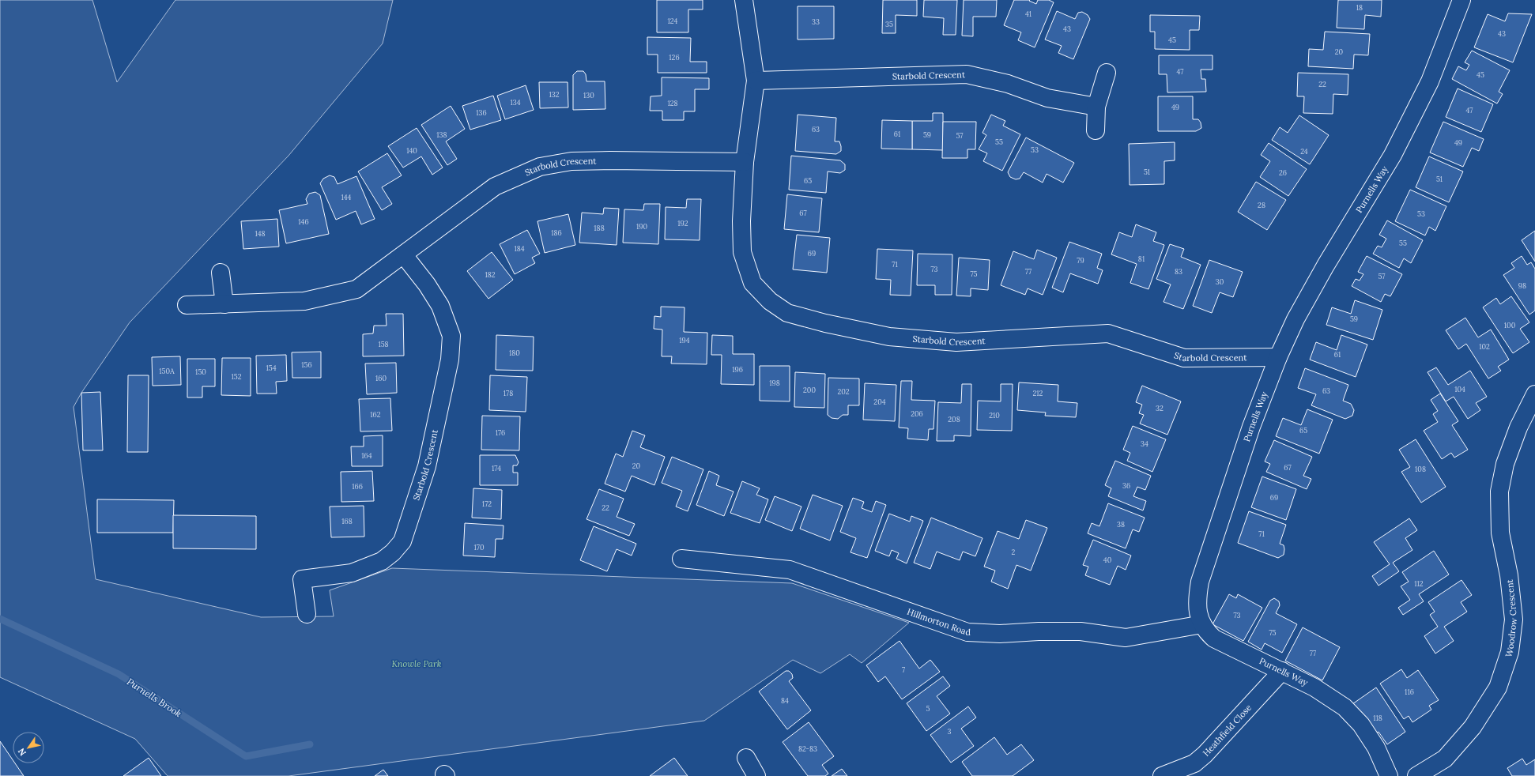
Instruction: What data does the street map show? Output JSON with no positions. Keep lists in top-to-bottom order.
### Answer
{
  "streets": {
    "street": [
      "Starbold Crescent",
      "Purnells Way",
      "Woodrow Crescent",
      "Hillmorton Road",
      "Heathfield Close"
    ]
  },
  "crossings": [
    ["Starbold Crescent", "Purnells Way"],
    ["Purnells Way", "Hillmorton Road"],
    ["Purnells Way", "Heathfield Close"]
  ],
  "water": ["Purnells Brook"],
  "parks": ["Knowle Park"],
  "house_numbers": [
    "18",
    "41",
    "124",
    "33",
    "35",
    "43",
    "43",
    "45",
    "20",
    "126",
    "47",
    "45",
    "22",
    "132",
    "130",
    "134",
    "128",
    "49",
    "47",
    "136",
    "63",
    "61",
    "138",
    "59",
    "57",
    "55",
    "49",
    "53",
    "140",
    "24",
    "51",
    "26",
    "51",
    "65",
    "144",
    "28",
    "67",
    "53",
    "146",
    "192",
    "190",
    "188",
    "186",
    "148",
    "55",
    "184",
    "69",
    "81",
    "79",
    "71",
    "73",
    "77",
    "83",
    "75",
    "182",
    "57",
    "30",
    "98",
    "59",
    "100",
    "194",
    "158",
    "102",
    "180",
    "61",
    "156",
    "154",
    "196",
    "150A",
    "150",
    "152",
    "160",
    "198",
    "104",
    "200",
    "63",
    "202",
    "178",
    "212",
    "204",
    "32",
    "206",
    "162",
    "210",
    "208",
    "65",
    "176",
    "34",
    "164",
    "20",
    "67",
    "174",
    "108",
    "36",
    "166",
    "69",
    "172",
    "22",
    "168",
    "38",
    "71",
    "170",
    "2",
    "40",
    "112",
    "73",
    "75",
    "77",
    "7",
    "116",
    "84",
    "5",
    "118",
    "3",
    "82-83"
  ],
  "north": "bottom left"
}
